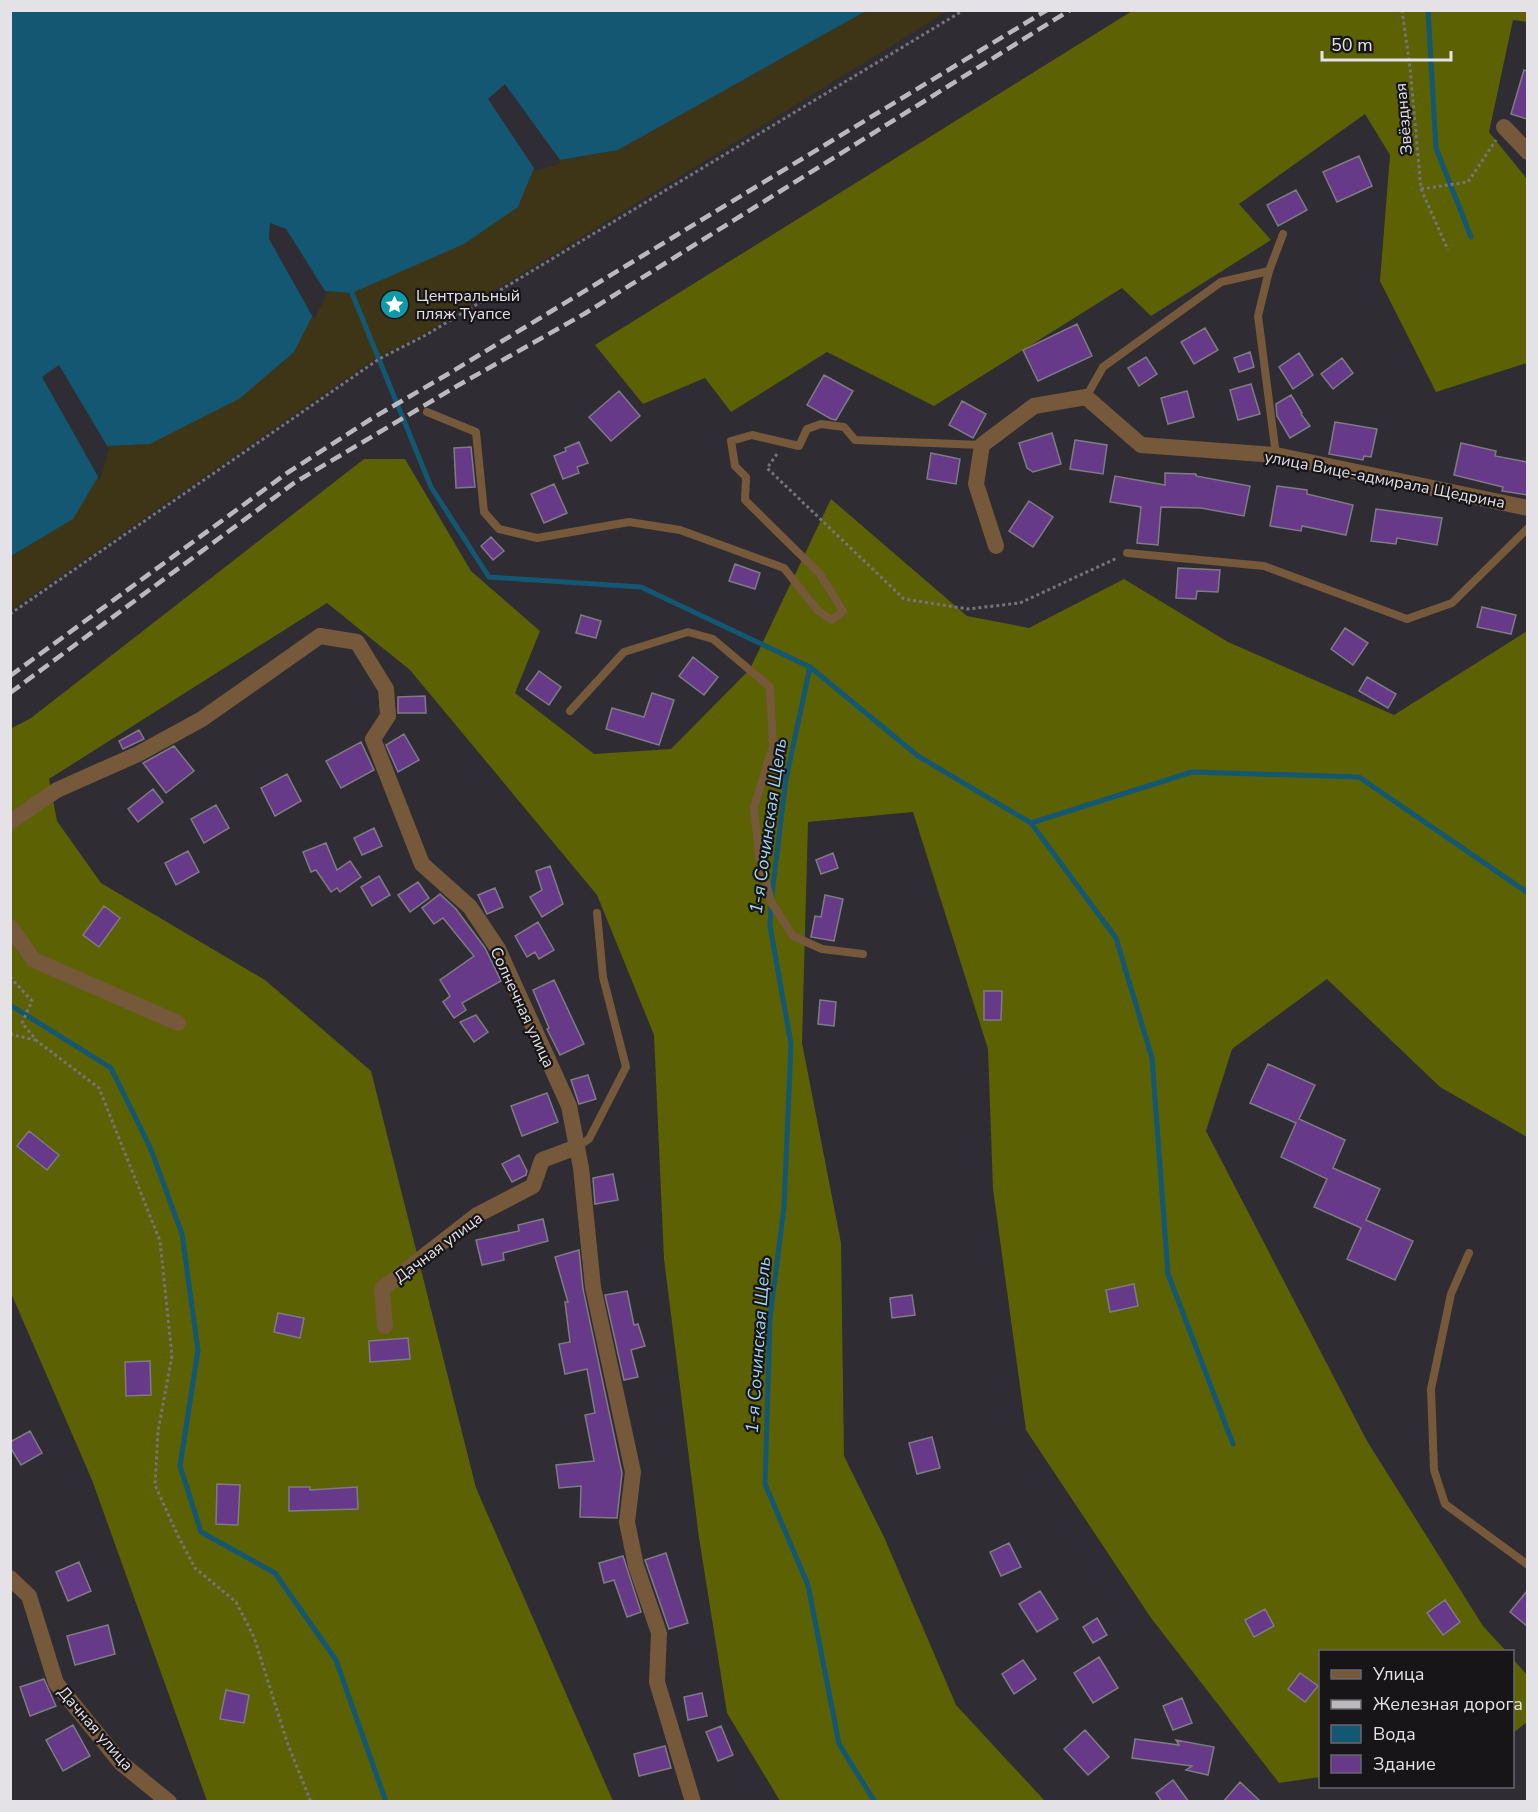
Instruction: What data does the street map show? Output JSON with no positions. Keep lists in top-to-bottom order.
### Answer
{
  "streets": {
    "street": ["улица Вице-адмирала Щедрина", "Солнечная улица", "Дачная улица"],
    "path": ["Звёздная"]
  },
  "crossings": [
    ["Солнечная улица", "Дачная улица"]
  ],
  "water": ["1-я Сочинская Щель"],
  "places": {
    "place": ["Центральный пляж Туапсе"]
  },
  "legend": [
    "Улица",
    "Железная дорога",
    "Вода",
    "Здание"
  ],
  "scale_bar": "50 m"
}
